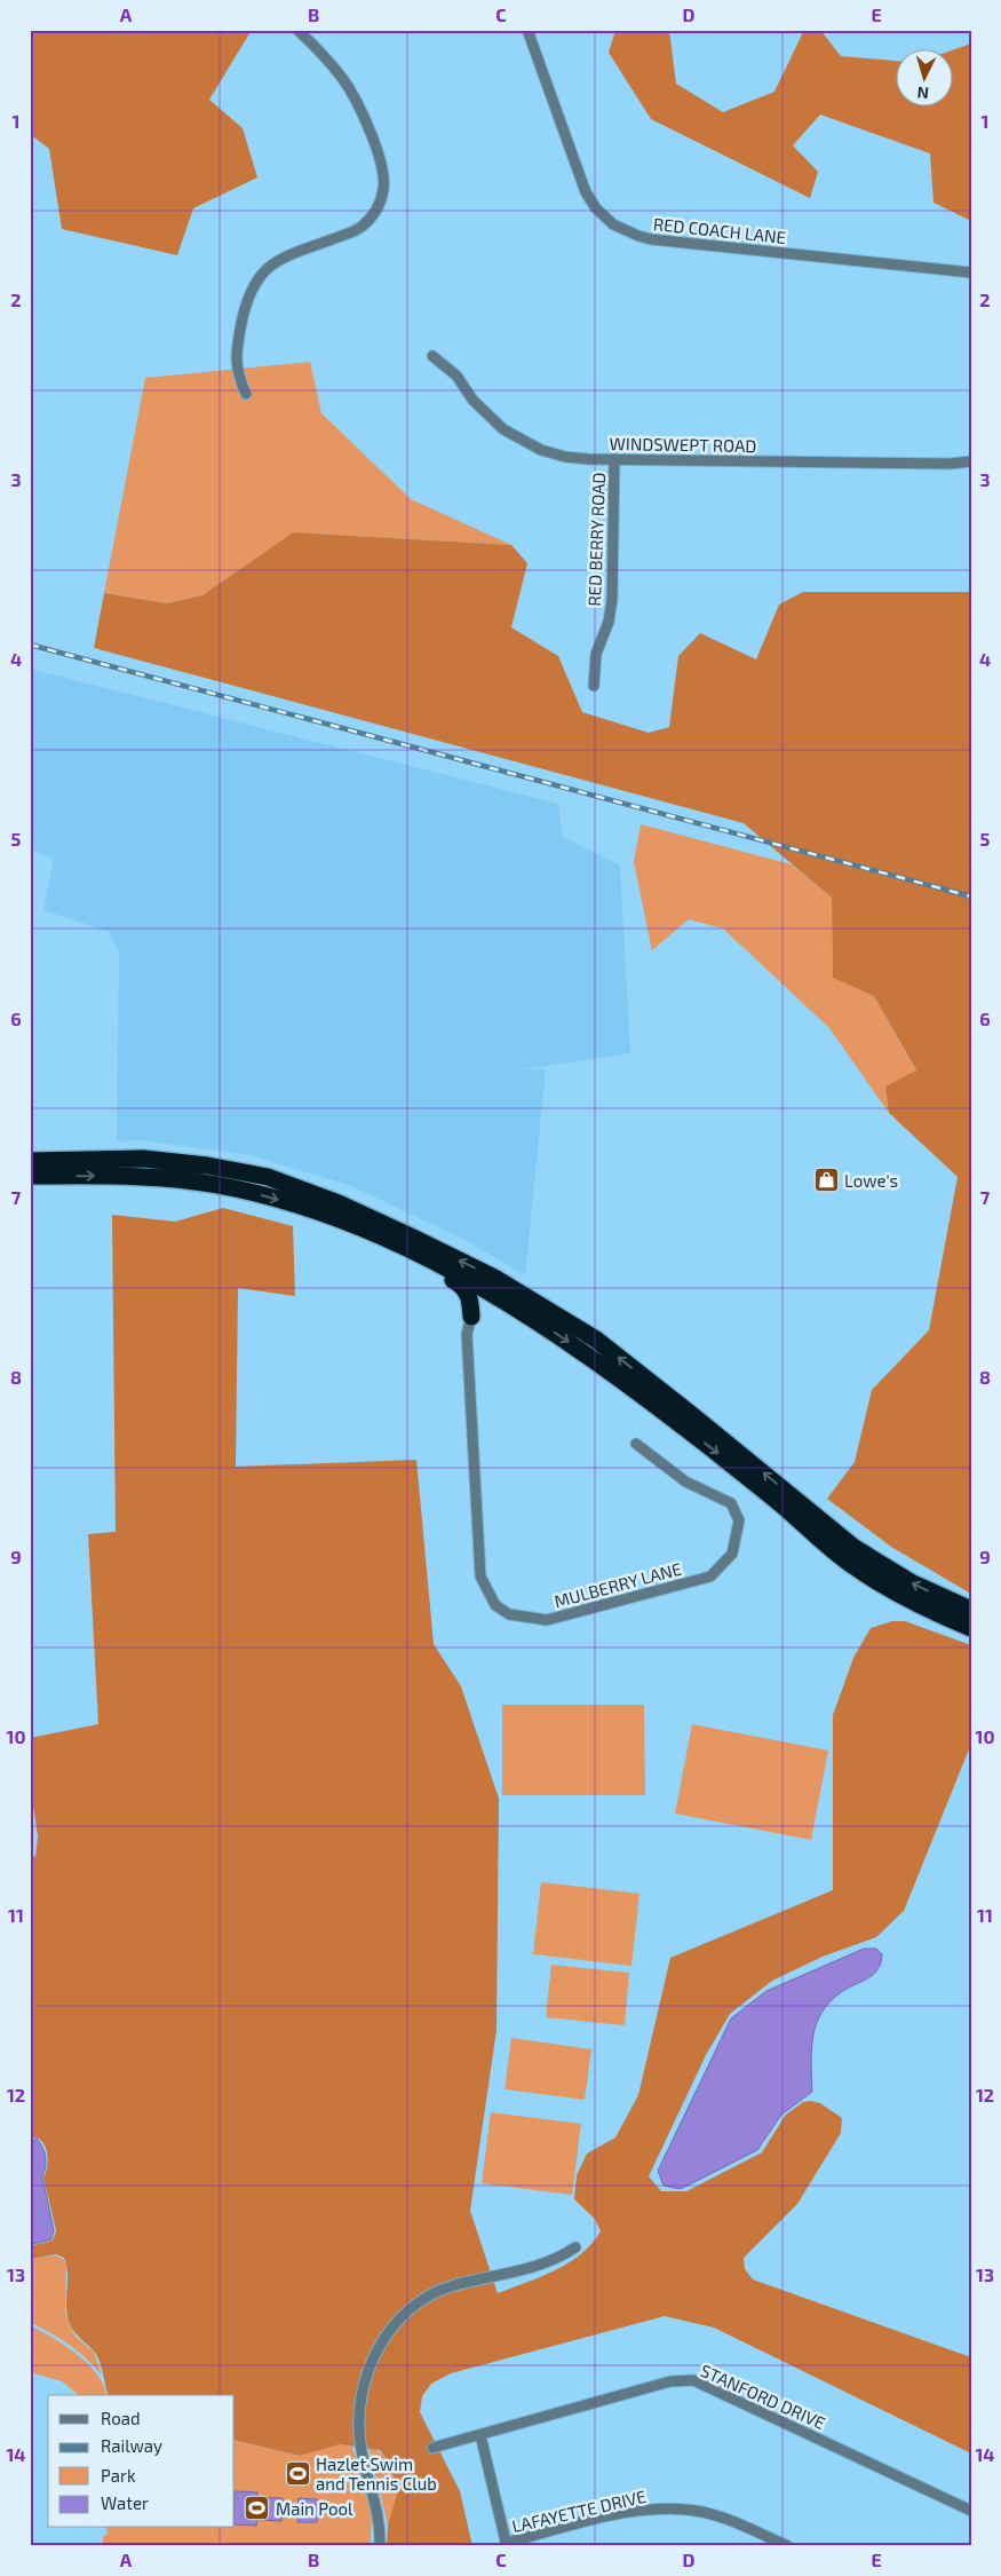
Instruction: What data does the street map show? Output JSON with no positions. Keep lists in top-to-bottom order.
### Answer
{
  "streets": {
    "street": [
      "RED COACH LANE",
      "WINDSWEPT ROAD",
      "RED BERRY ROAD",
      "MULBERRY LANE",
      "STANFORD DRIVE",
      "LAFAYETTE DRIVE"
    ]
  },
  "crossings": [
    ["WINDSWEPT ROAD", "RED BERRY ROAD"]
  ],
  "places": {
    "shop": ["Lowe's"],
    "sports": ["Hazlet Swim and Tennis Club", "Main Pool"]
  },
  "legend": [
    "Road",
    "Railway",
    "Park",
    "Water"
  ],
  "north": "bottom",
  "grid": {
    "columns": [
      "A",
      "B",
      "C",
      "D",
      "E"
    ],
    "rows": [
      "1",
      "2",
      "3",
      "4",
      "5",
      "6",
      "7",
      "8",
      "9",
      "10",
      "11",
      "12",
      "13",
      "14"
    ]
  }
}
